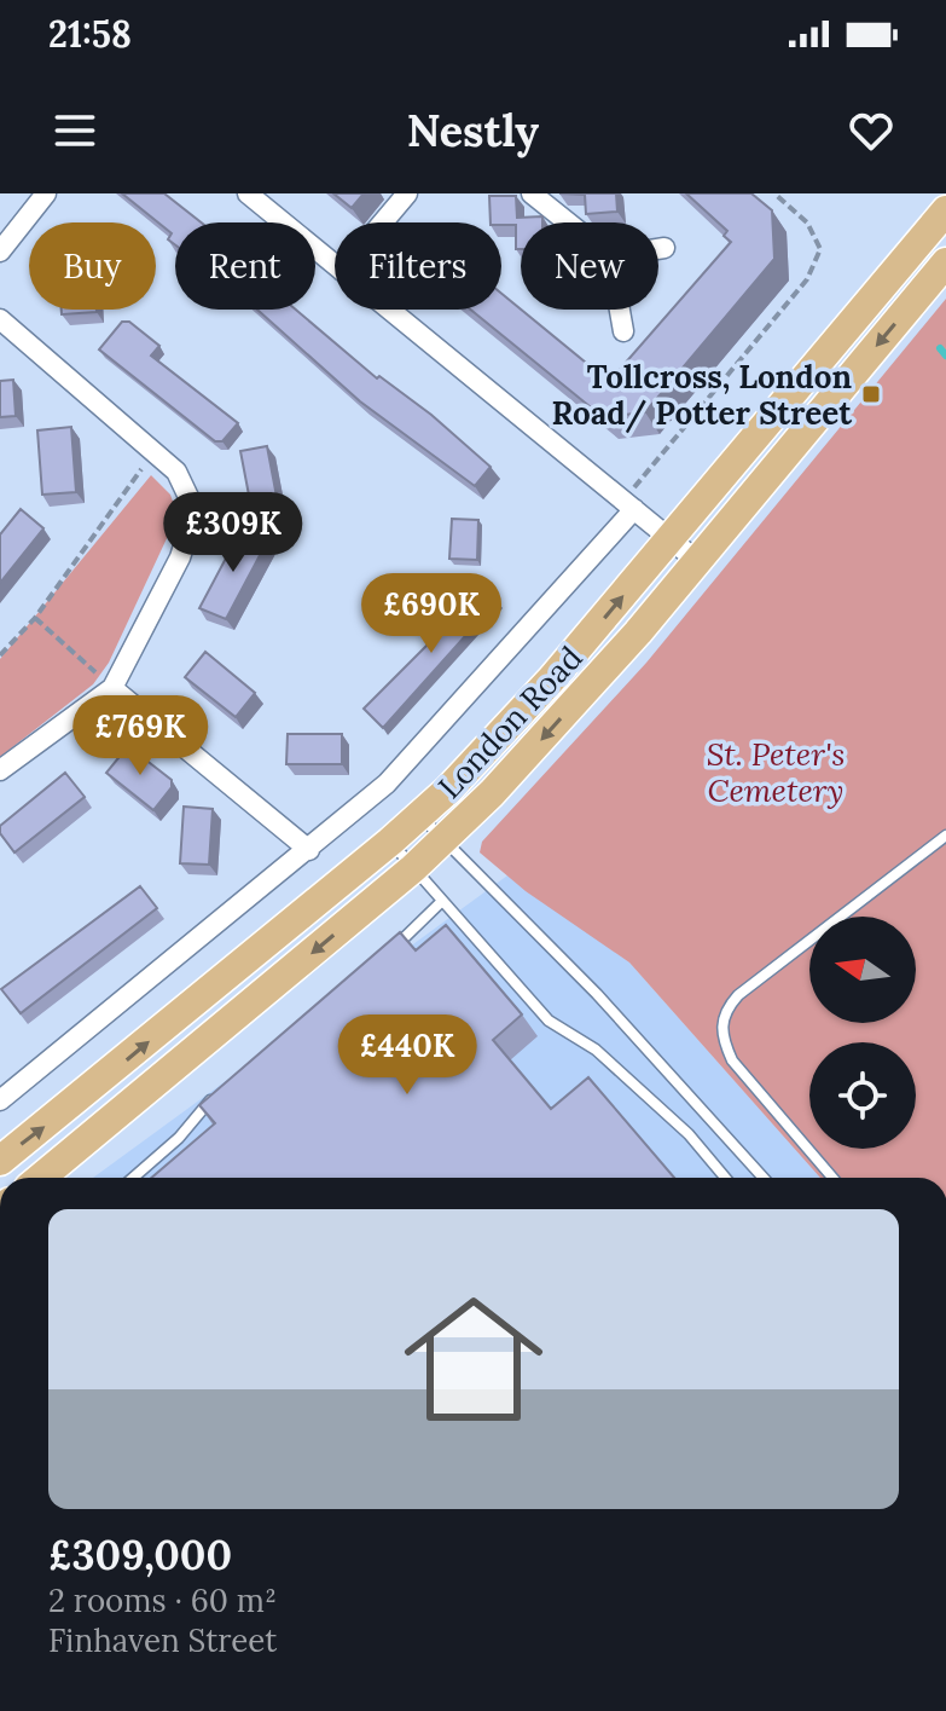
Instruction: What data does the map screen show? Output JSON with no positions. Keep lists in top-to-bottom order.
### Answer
{
  "streets": {
    "main road": ["London Road"]
  },
  "parks": ["St. Peter's Cemetery"],
  "places": {
    "transit": ["Tollcross, London Road/ Potter Street"]
  },
  "north": "left",
  "page": {
    "status": "21:58",
    "header": "Nestly",
    "chip": [
      "Buy",
      "Rent",
      "Filters",
      "New"
    ],
    "price": [
      "£309K",
      "£690K",
      "£769K",
      "£440K"
    ],
    "list": [
      {
        "name": "£309,000",
        "note": "2 rooms · 60 m² · Finhaven Street"
      }
    ]
  }
}
